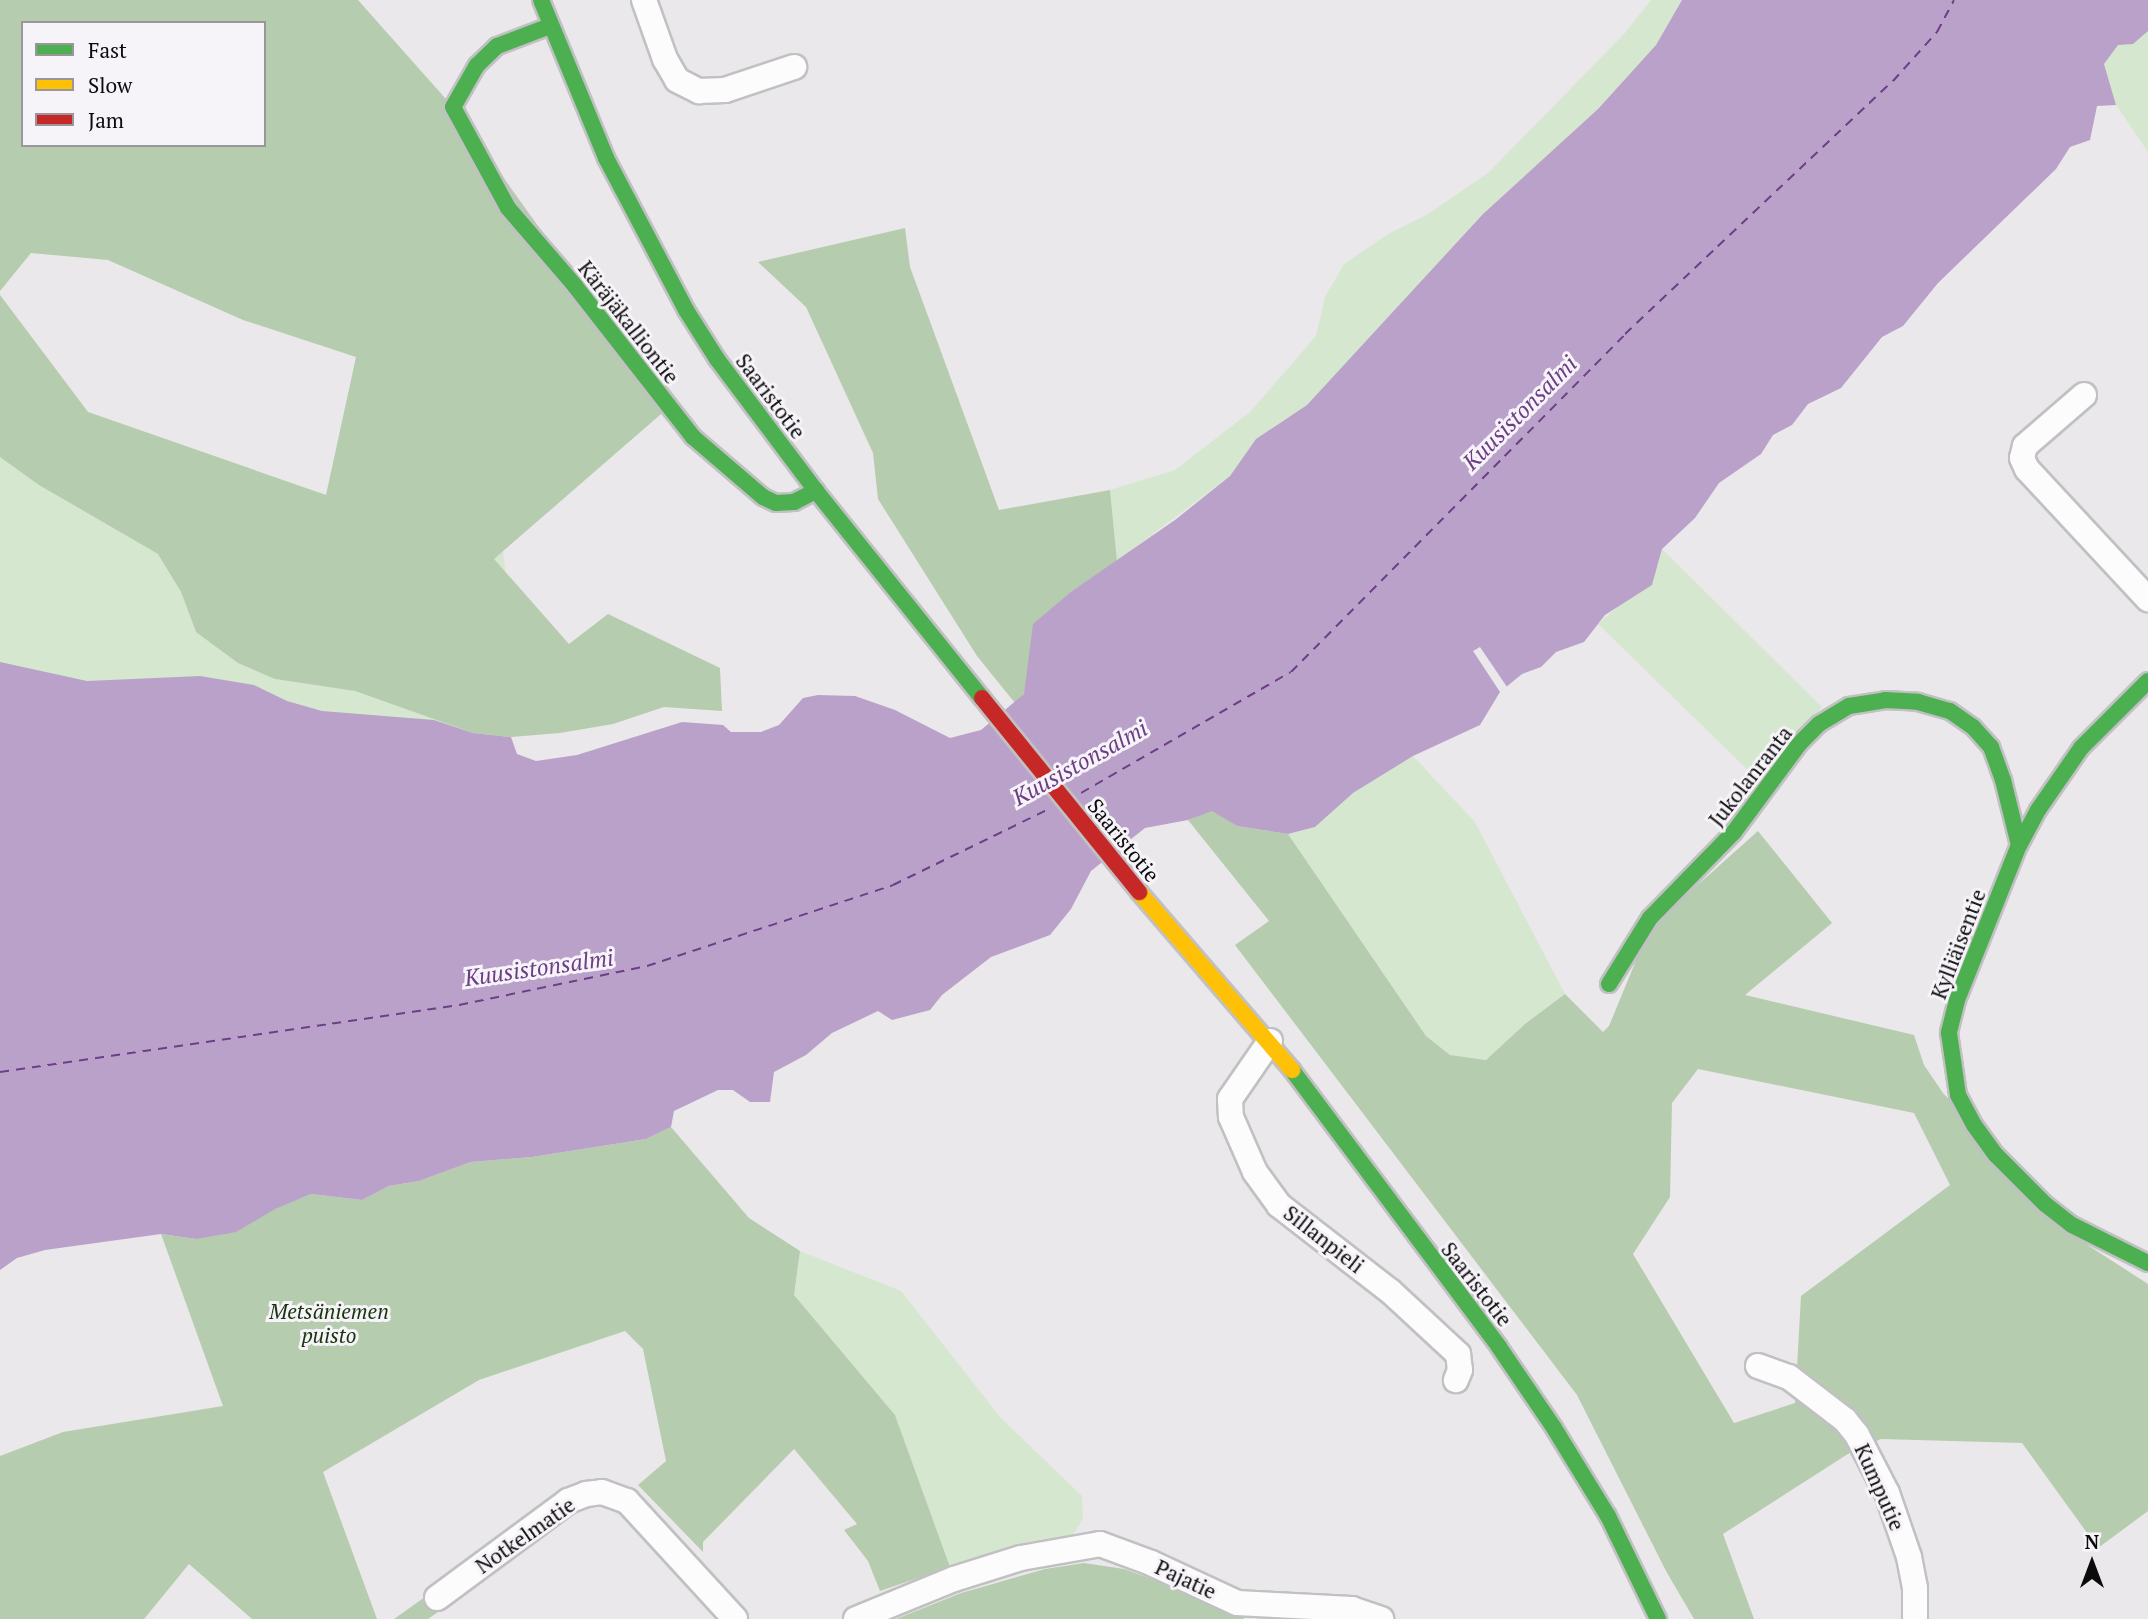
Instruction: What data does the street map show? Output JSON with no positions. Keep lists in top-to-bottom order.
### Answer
{
  "streets": {
    "street": [
      "Käräjäkalliontie",
      "Saaristotie",
      "Jukolanranta",
      "Kylliäisentie",
      "Sillanpieli",
      "Kumputie",
      "Notkelmatie",
      "Pajatie"
    ]
  },
  "crossings": [
    ["Käräjäkalliontie", "Saaristotie"],
    ["Saaristotie", "Sillanpieli"],
    ["Jukolanranta", "Kylliäisentie"]
  ],
  "water": ["Kuusistonsalmi"],
  "parks": ["Metsäniemen puisto"],
  "legend": ["Fast", "Slow", "Jam"],
  "north": "top"
}
